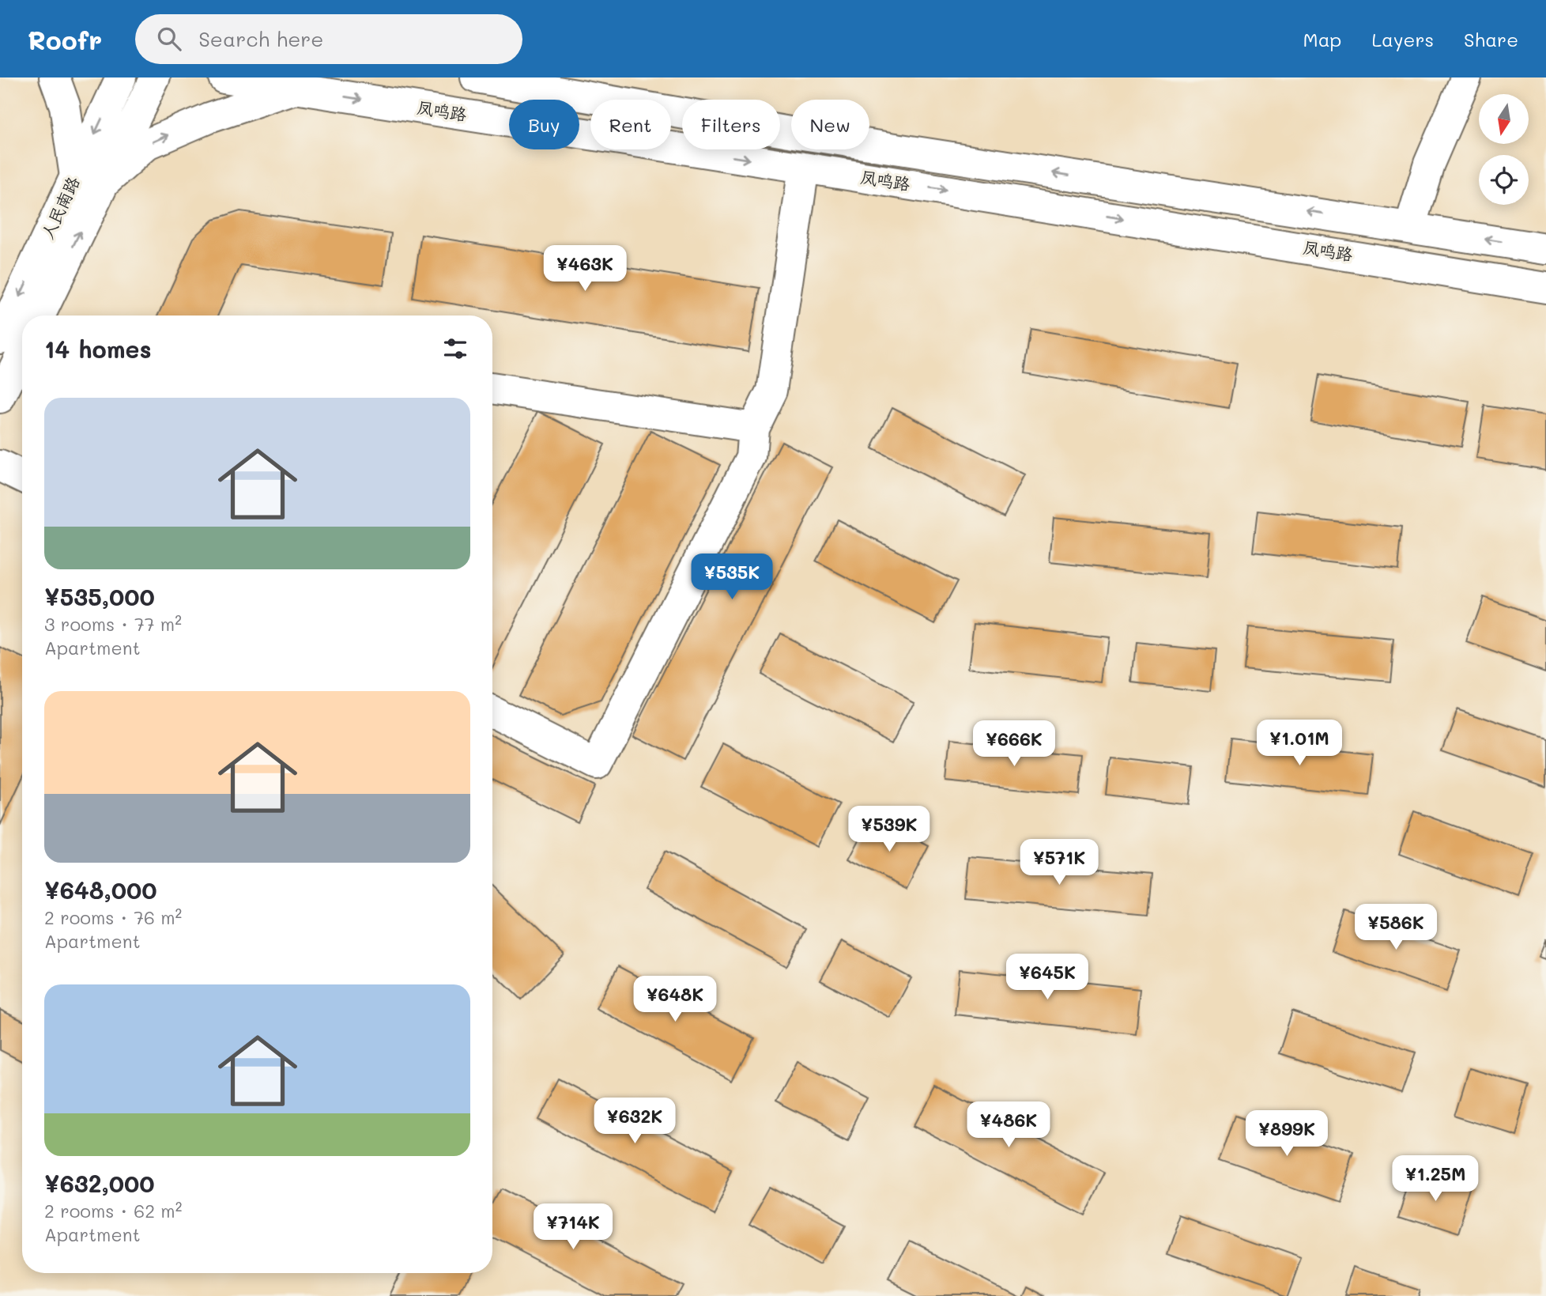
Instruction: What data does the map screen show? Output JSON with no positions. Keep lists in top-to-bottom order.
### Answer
{
  "streets": {
    "street": ["凤鸣路", "人民南路"]
  },
  "north": "bottom",
  "page": {
    "header": "Roofr",
    "search": "Search here",
    "nav": ["Map", "Layers", "Share"],
    "chip": [
      "Buy",
      "Rent",
      "Filters",
      "New"
    ],
    "price": [
      "¥463K",
      "¥535K",
      "¥1.01M",
      "¥666K",
      "¥539K",
      "¥571K",
      "¥586K",
      "¥645K",
      "¥648K",
      "¥632K",
      "¥486K",
      "¥899K",
      "¥1.25M",
      "¥714K"
    ],
    "heading": "14 homes",
    "list": [
      {
        "name": "¥535,000",
        "note": "3 rooms · 77 m² · Apartment"
      },
      {
        "name": "¥648,000",
        "note": "2 rooms · 76 m² · Apartment"
      },
      {
        "name": "¥632,000",
        "note": "2 rooms · 62 m² · Apartment"
      }
    ]
  }
}
